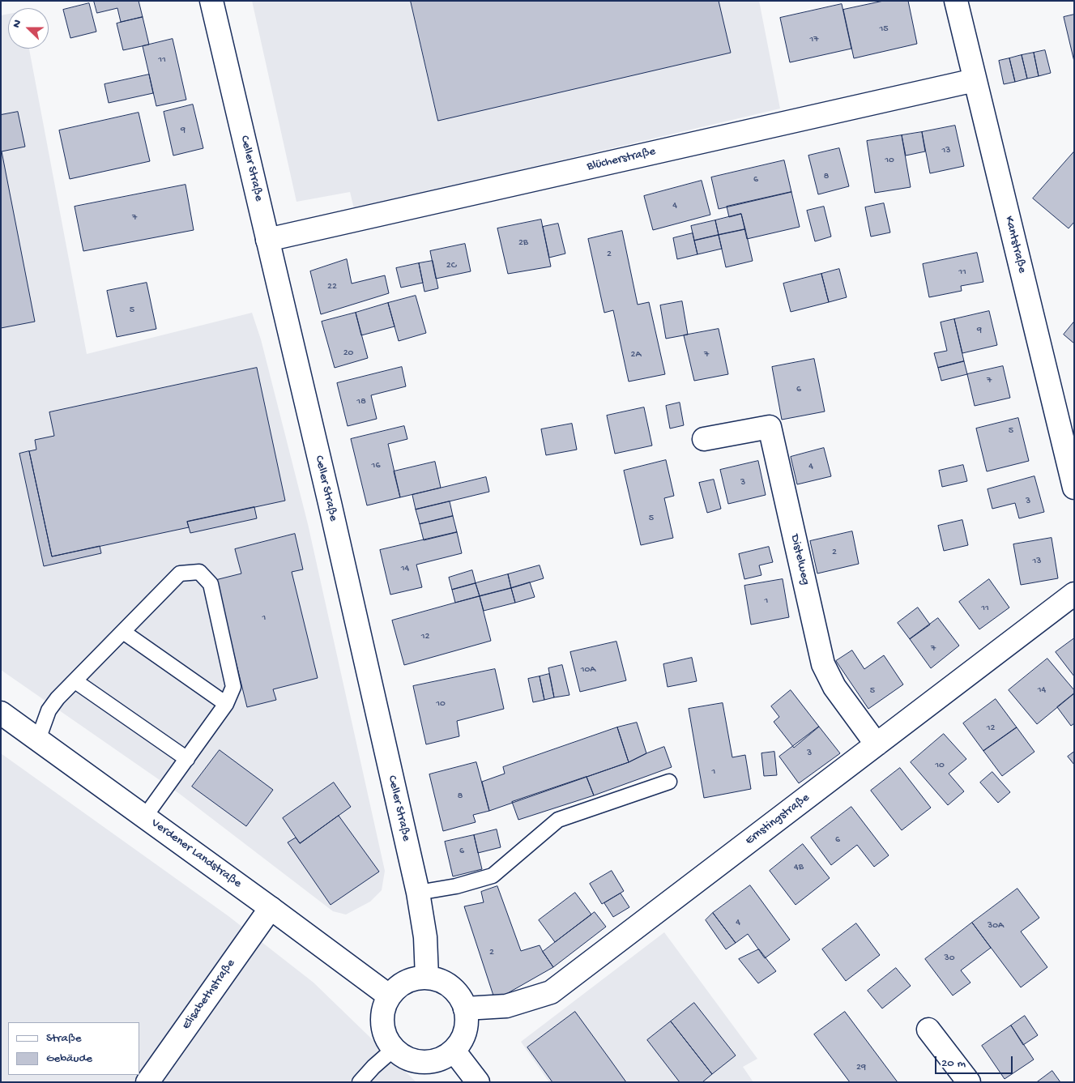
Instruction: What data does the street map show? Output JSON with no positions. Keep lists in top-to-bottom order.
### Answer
{
  "streets": {
    "street": [
      "Blücherstraße",
      "Celler Straße",
      "Kantstraße",
      "Distelweg",
      "Ernstingstraße",
      "Verdener Landstraße",
      "Elisabethstraße"
    ]
  },
  "crossings": [
    ["Blücherstraße", "Celler Straße"],
    ["Blücherstraße", "Kantstraße"],
    ["Celler Straße", "Ernstingstraße"],
    ["Celler Straße", "Verdener Landstraße"],
    ["Distelweg", "Ernstingstraße"],
    ["Ernstingstraße", "Verdener Landstraße"],
    ["Verdener Landstraße", "Elisabethstraße"]
  ],
  "house_numbers": [
    "15",
    "17",
    "11",
    "9",
    "13",
    "10",
    "8",
    "6",
    "4",
    "7",
    "2B",
    "2",
    "2C",
    "11",
    "22",
    "5",
    "9",
    "20",
    "2A",
    "7",
    "7",
    "6",
    "18",
    "5",
    "16",
    "4",
    "3",
    "3",
    "5",
    "2",
    "13",
    "14",
    "1",
    "11",
    "1",
    "12",
    "7",
    "10A",
    "14",
    "5",
    "10",
    "12",
    "3",
    "10",
    "1",
    "8",
    "6",
    "6",
    "4B",
    "4",
    "30A",
    "2",
    "30",
    "29"
  ],
  "legend": ["Straße", "Gebäude"],
  "scale_bar": "20 m",
  "north": "left"
}
